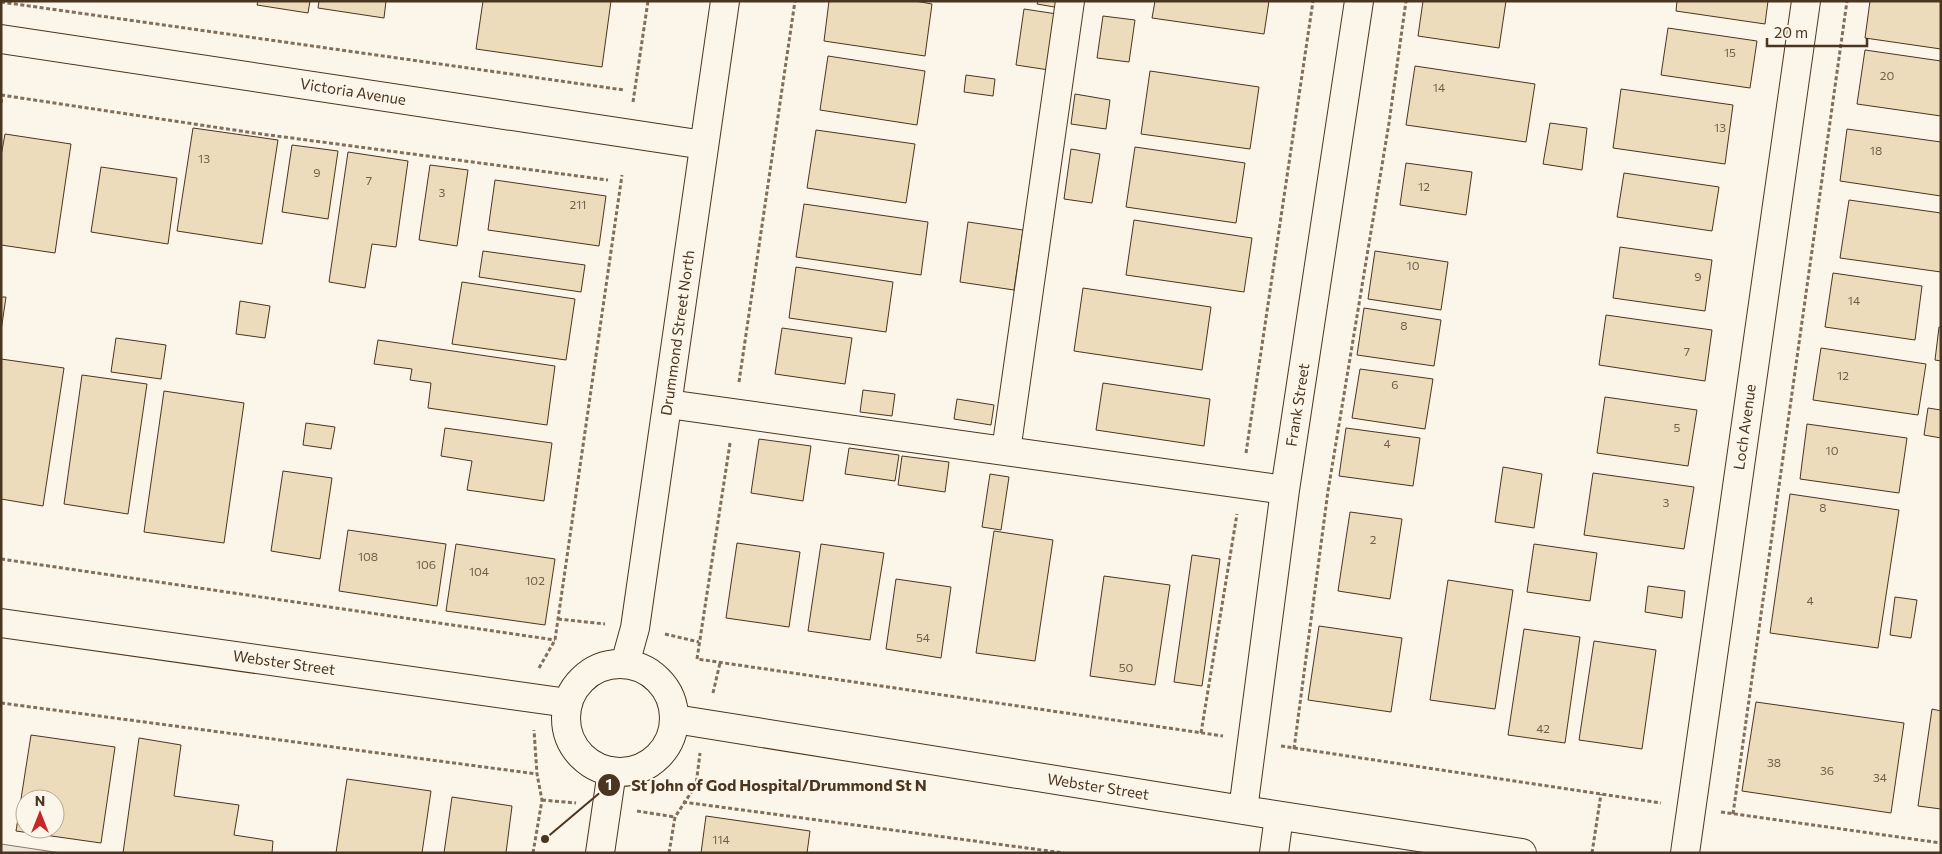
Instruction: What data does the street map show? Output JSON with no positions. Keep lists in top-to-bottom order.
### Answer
{
  "streets": {
    "street": [
      "Victoria Avenue",
      "Drummond Street North",
      "Frank Street",
      "Loch Avenue",
      "Webster Street"
    ]
  },
  "crossings": [
    ["Victoria Avenue", "Drummond Street North"],
    ["Drummond Street North", "Webster Street"],
    ["Frank Street", "Webster Street"]
  ],
  "places": ["St John of God Hospital/Drummond St N"],
  "house_numbers": [
    "15",
    "20",
    "14",
    "13",
    "18",
    "13",
    "9",
    "7",
    "12",
    "3",
    "211",
    "10",
    "9",
    "14",
    "8",
    "7",
    "12",
    "6",
    "5",
    "4",
    "10",
    "3",
    "8",
    "2",
    "108",
    "106",
    "104",
    "102",
    "4",
    "54",
    "50",
    "42",
    "38",
    "36",
    "34",
    "114"
  ],
  "scale_bar": "20 m",
  "north": "top"
}
